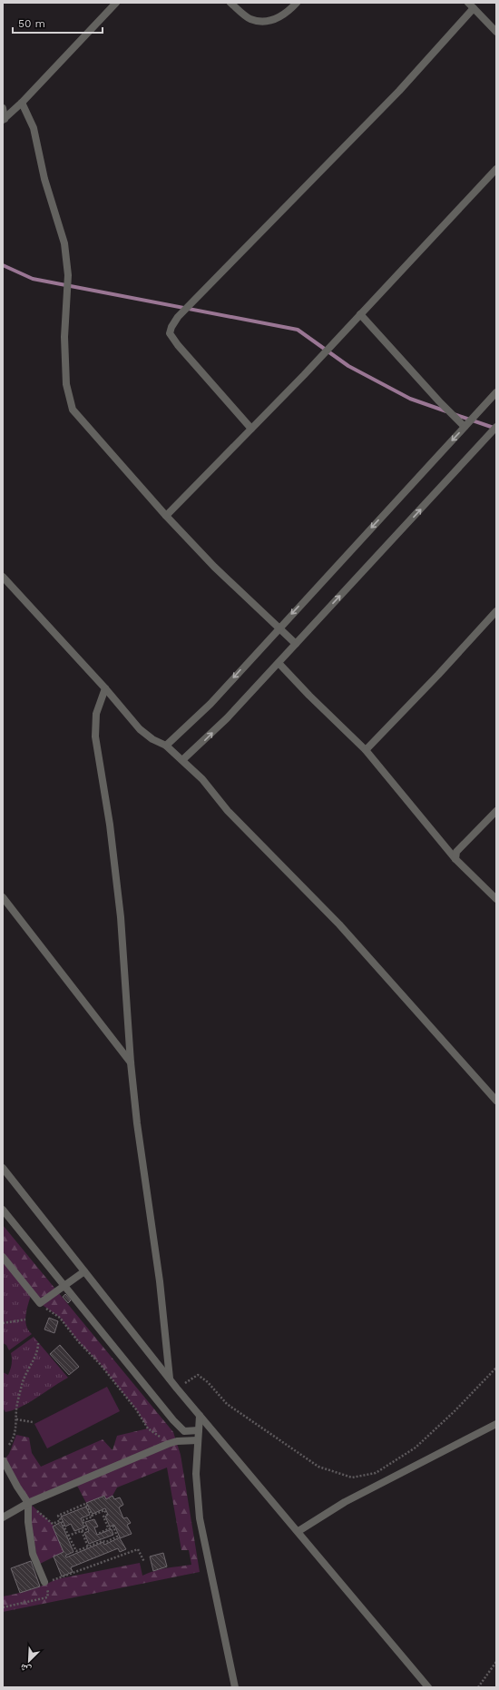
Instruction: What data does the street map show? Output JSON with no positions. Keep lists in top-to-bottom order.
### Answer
{
  "scale_bar": "50 m",
  "north": "bottom left"
}
